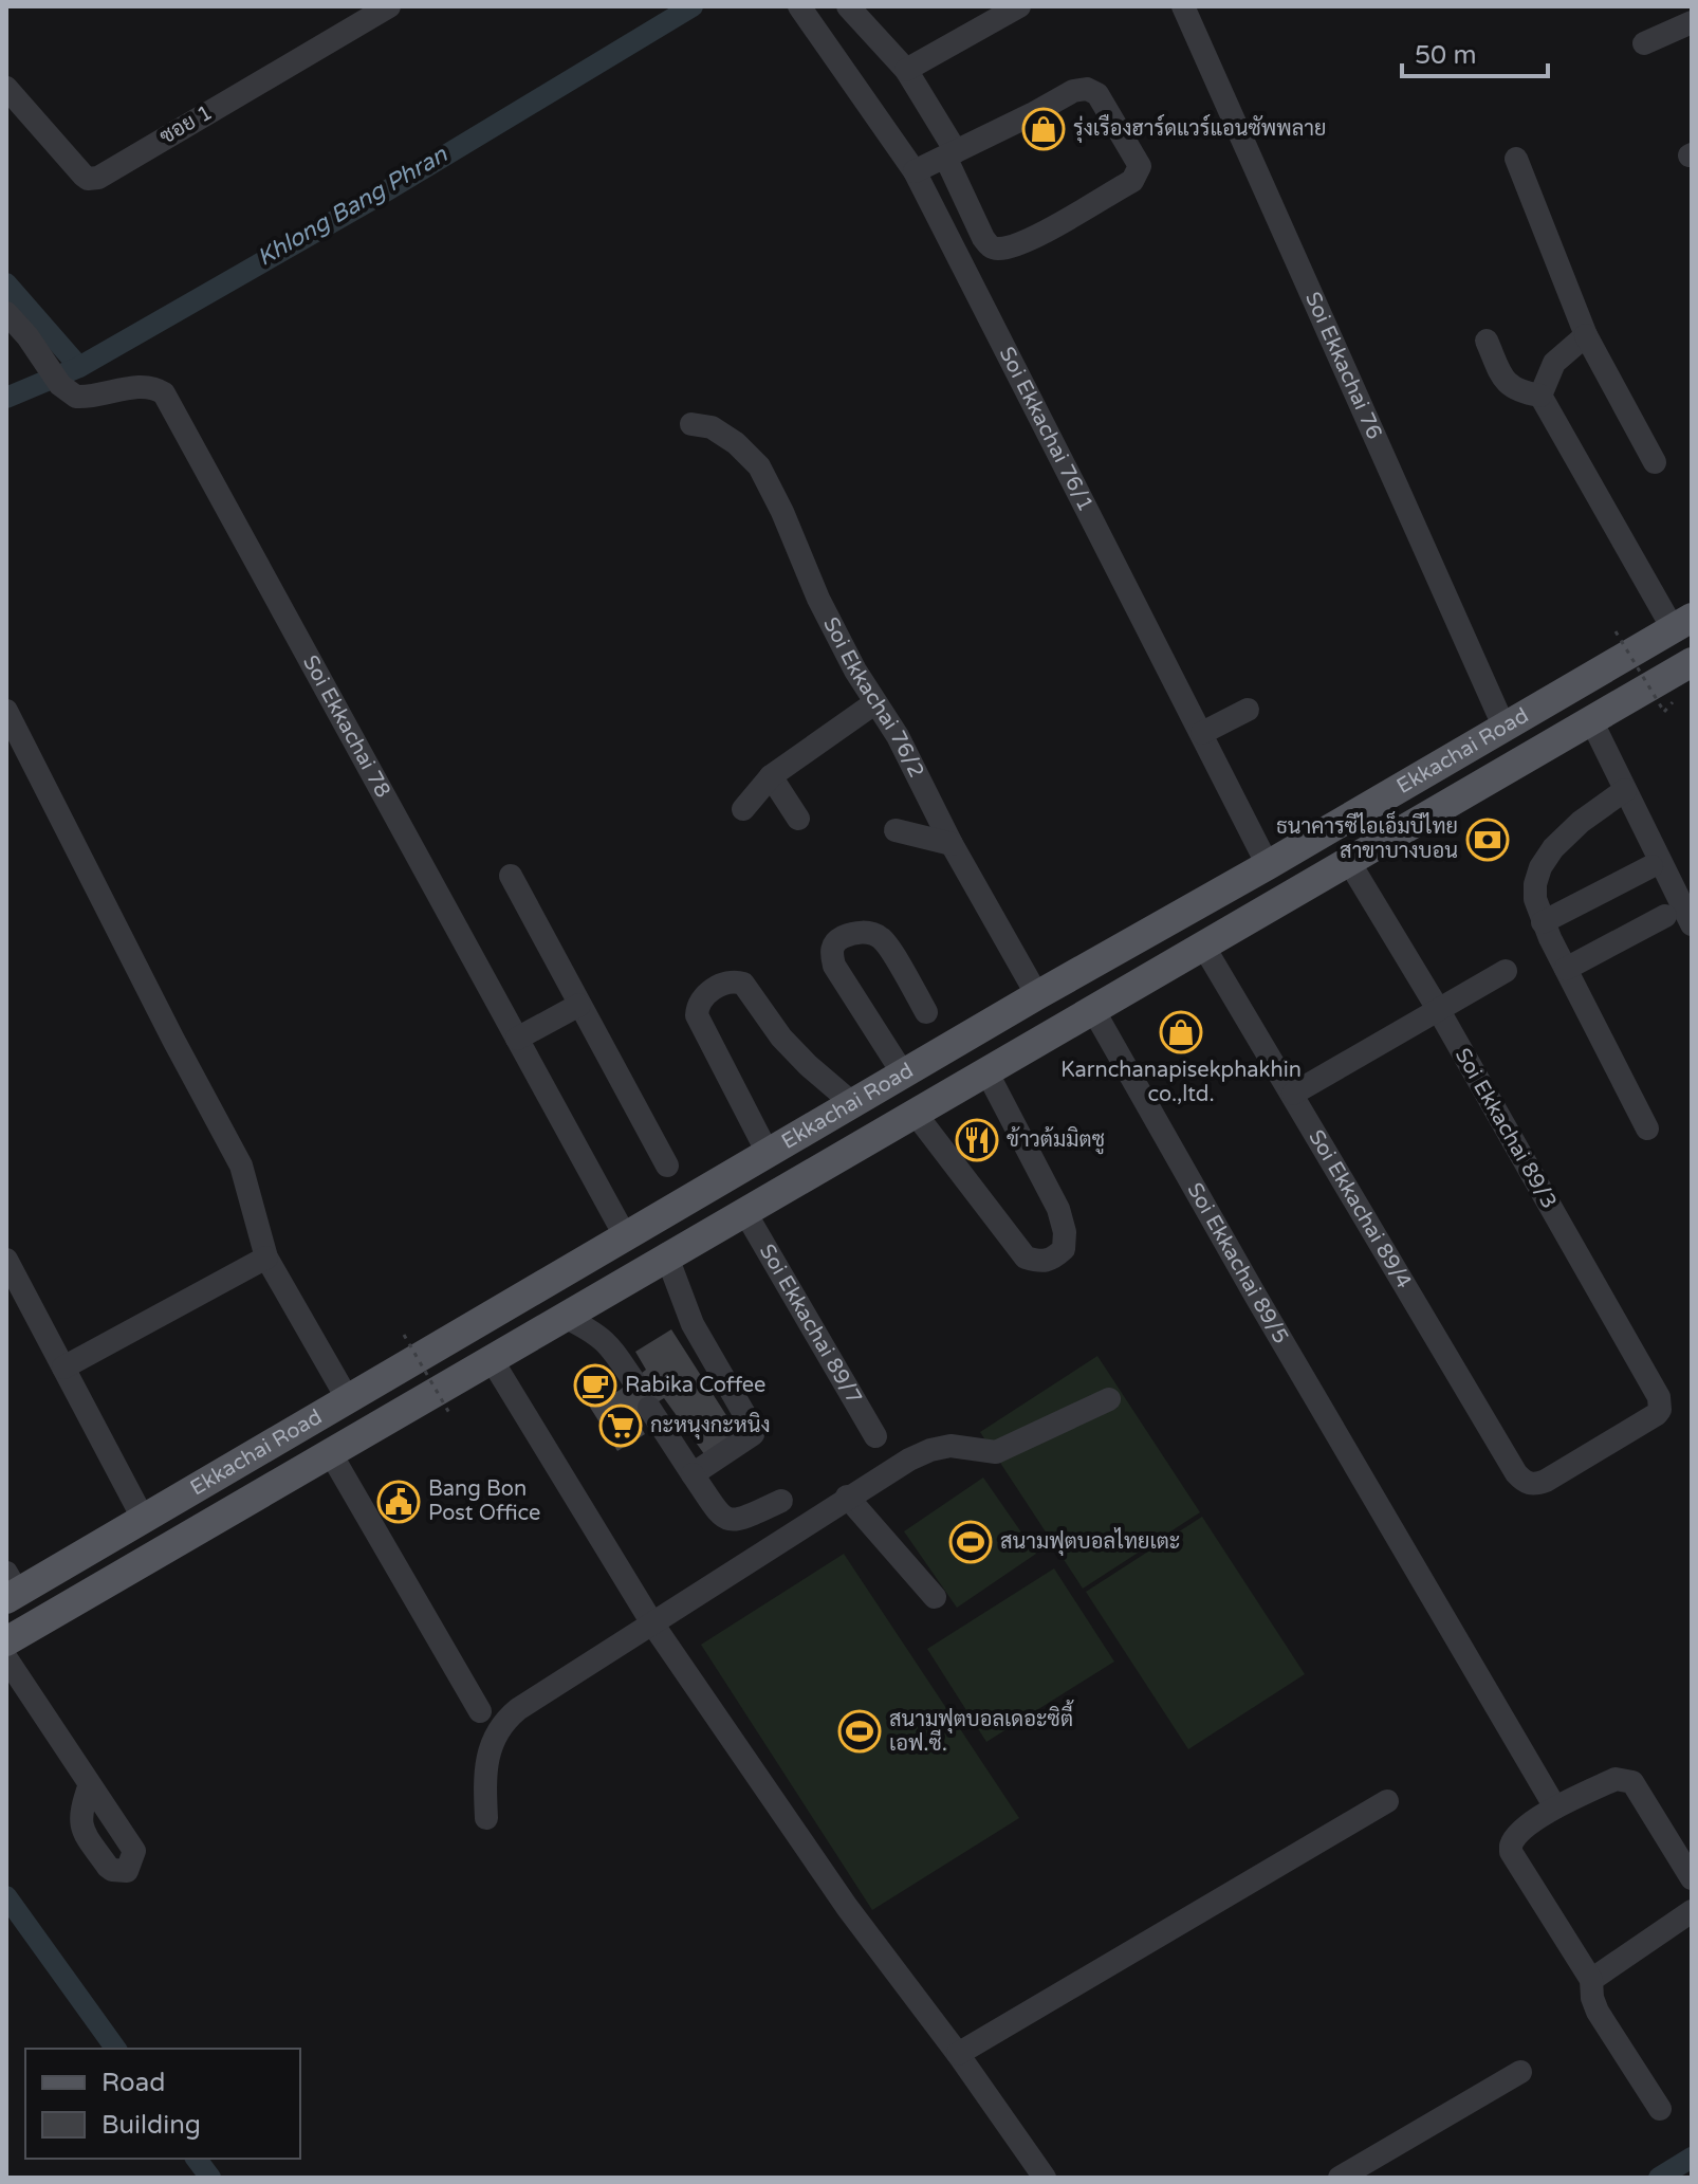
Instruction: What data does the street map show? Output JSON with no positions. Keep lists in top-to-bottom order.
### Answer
{
  "streets": {
    "main road": ["Ekkachai Road"],
    "street": [
      "ซอย 1",
      "Soi Ekkachai 76",
      "Soi Ekkachai 76/1",
      "Soi Ekkachai 76/2",
      "Soi Ekkachai 78",
      "Soi Ekkachai 89/3",
      "Soi Ekkachai 89/4",
      "Soi Ekkachai 89/5",
      "Soi Ekkachai 89/7"
    ]
  },
  "crossings": [
    ["Soi Ekkachai 76", "Ekkachai Road"],
    ["Soi Ekkachai 76/1", "Ekkachai Road"],
    ["Soi Ekkachai 76/2", "Ekkachai Road"],
    ["Soi Ekkachai 78", "Ekkachai Road"],
    ["Ekkachai Road", "Soi Ekkachai 89/3"],
    ["Ekkachai Road", "Soi Ekkachai 89/4"],
    ["Ekkachai Road", "Soi Ekkachai 89/5"],
    ["Ekkachai Road", "Soi Ekkachai 89/7"],
    ["Soi Ekkachai 89/3", "Soi Ekkachai 89/4"]
  ],
  "water": ["Khlong Bang Phran"],
  "places": {
    "shop": ["รุ่งเรืองฮาร์ดแวร์แอนซัพพลาย", "Karnchanapisekphakhin co.,ltd."],
    "bank": ["ธนาคารซีไอเอ็มบีไทย สาขาบางบอน"],
    "restaurant": ["ข้าวต้มมิตซู"],
    "cafe": ["Rabika Coffee"],
    "supermarket": ["กะหนุงกะหนิง"],
    "public building": ["Bang Bon Post Office"],
    "sports": ["สนามฟุตบอลไทยเตะ", "สนามฟุตบอลเดอะซิตี้ เอฟ.ซี."]
  },
  "legend": ["Road", "Building"],
  "scale_bar": "50 m"
}
